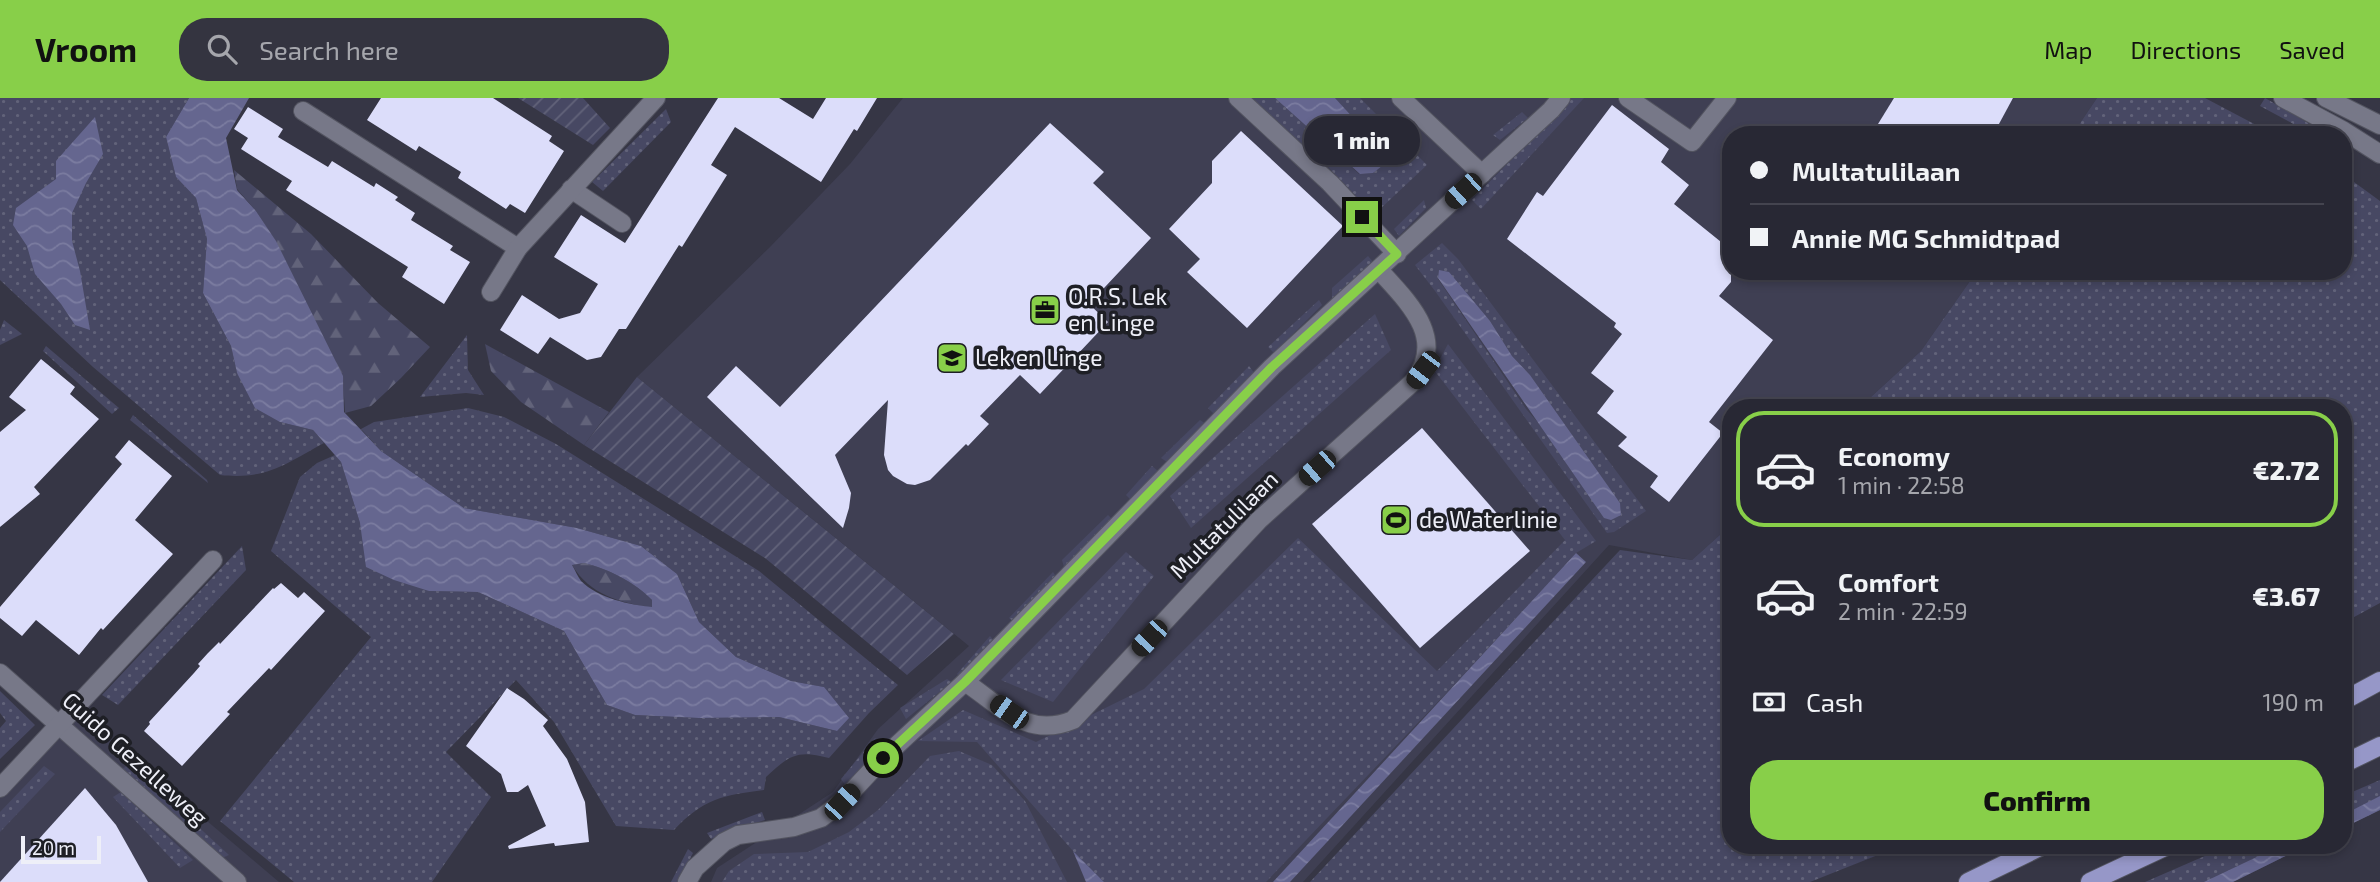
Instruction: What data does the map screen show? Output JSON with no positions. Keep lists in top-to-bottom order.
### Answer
{
  "streets": {
    "street": ["Multatulilaan", "Guido Gezelleweg"]
  },
  "places": {
    "office": ["O.R.S. Lek en Linge"],
    "school or university": ["Lek en Linge"],
    "sports": ["de Waterlinie"]
  },
  "scale_bar": "20 m",
  "page": {
    "header": "Vroom",
    "search": "Search here",
    "nav": ["Map", "Directions", "Saved"],
    "bubble": "1 min",
    "banner": ["Multatulilaan", "Annie MG Schmidtpad"],
    "list": [
      {
        "name": "Economy",
        "note": "1 min · 22:58",
        "value": "€2.72"
      },
      {
        "name": "Comfort",
        "note": "2 min · 22:59",
        "value": "€3.67"
      }
    ],
    "pay": ["Cash", "190 m"],
    "buttons": "Confirm",
    "scale": "20 m"
  }
}
